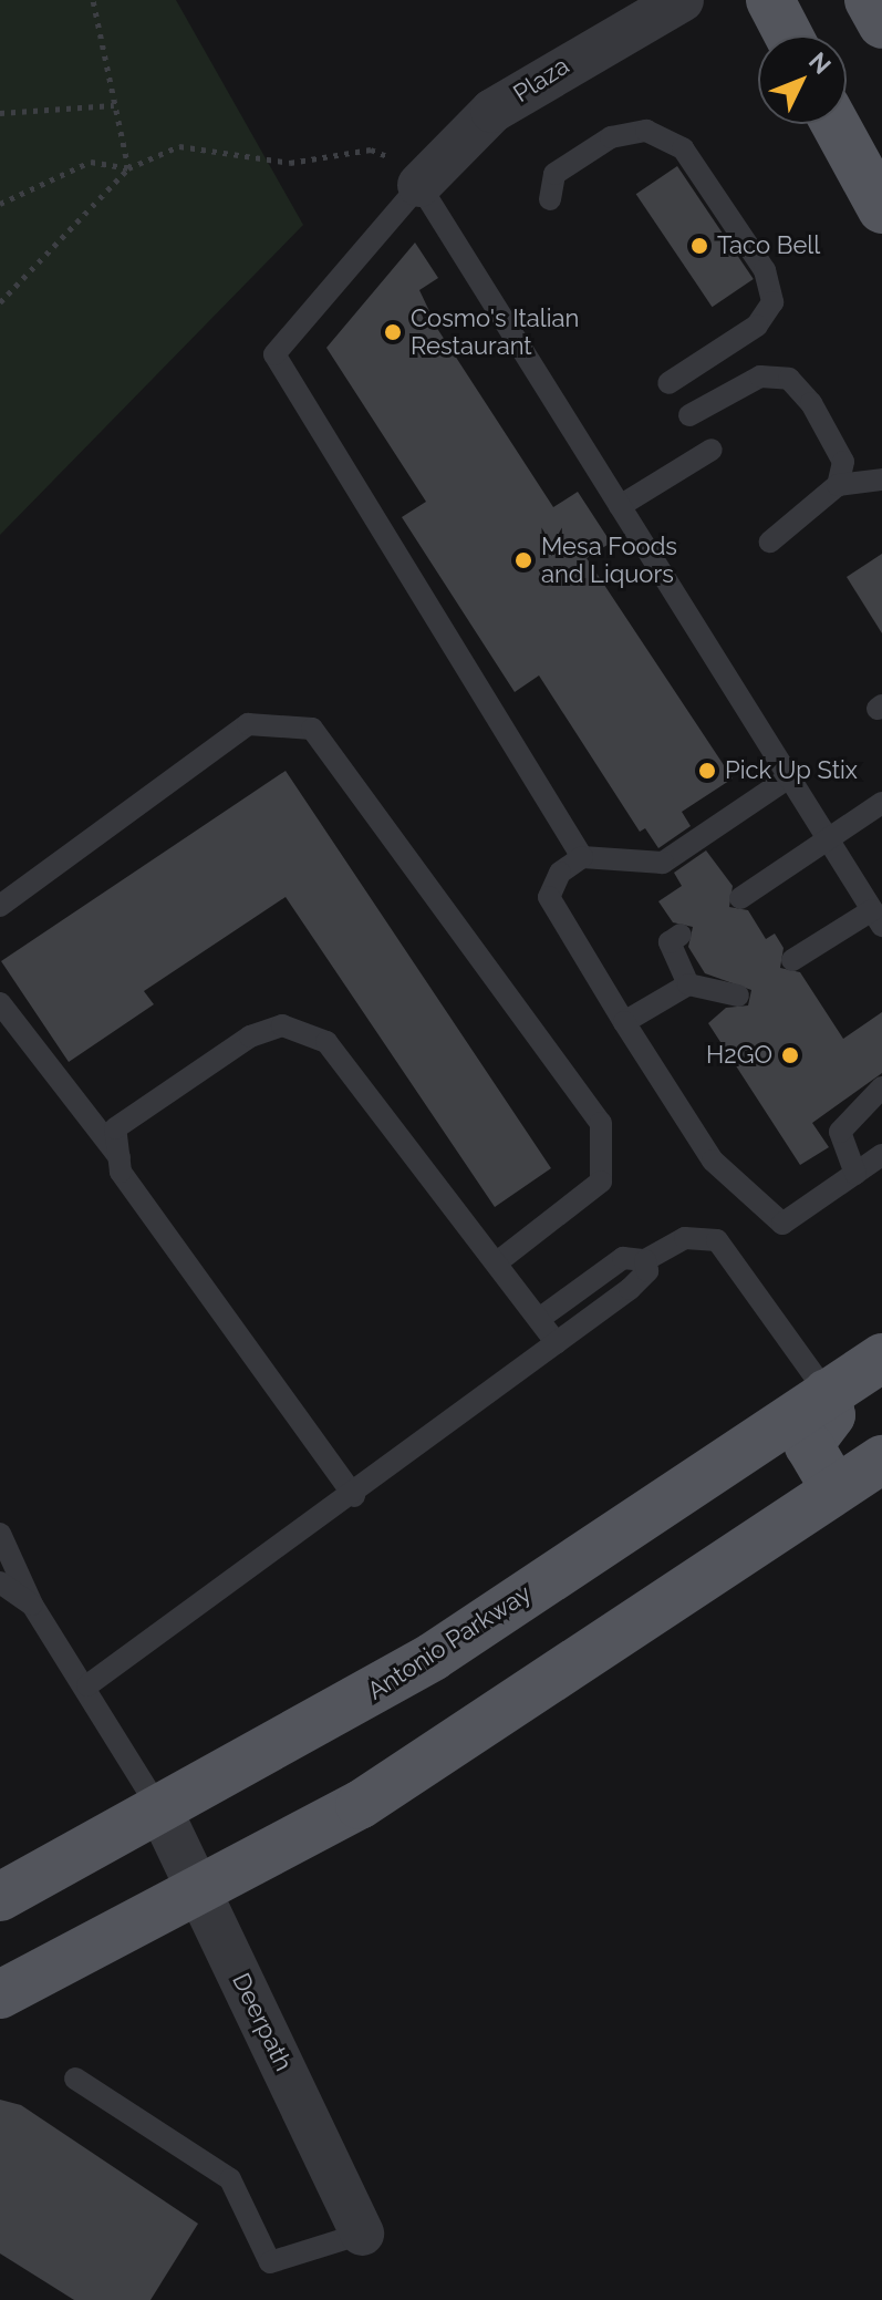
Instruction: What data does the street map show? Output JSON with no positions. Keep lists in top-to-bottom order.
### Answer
{
  "streets": {
    "main road": ["Antonio Parkway"],
    "street": ["Plaza", "Deerpath"]
  },
  "crossings": [
    ["Antonio Parkway", "Deerpath"]
  ],
  "places": [
    "Taco Bell",
    "Cosmo's Italian Restaurant",
    "Mesa Foods and Liquors",
    "Pick Up Stix",
    "H2GO"
  ],
  "north": "top right"
}
